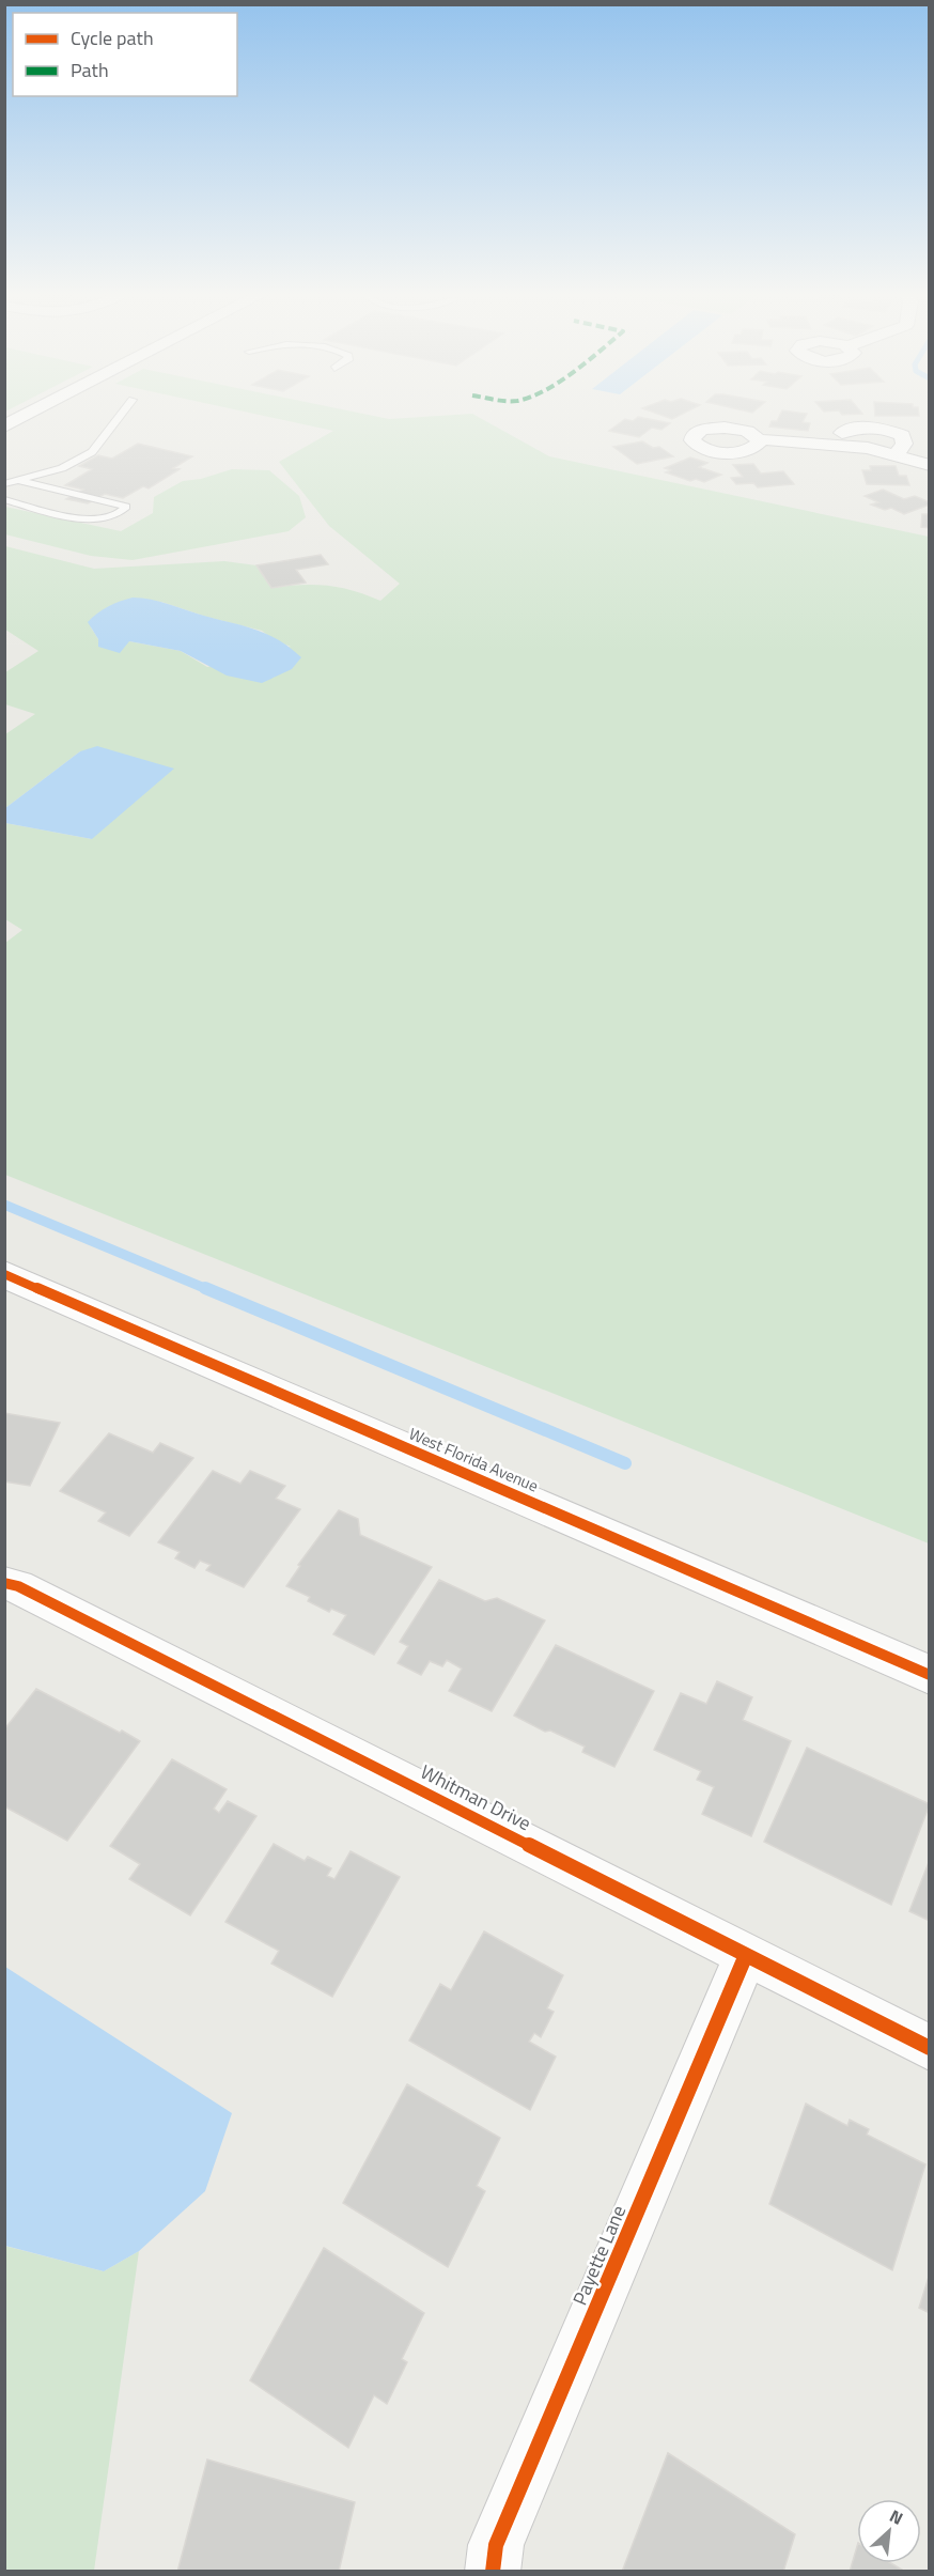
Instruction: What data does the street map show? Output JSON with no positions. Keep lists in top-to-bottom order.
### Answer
{
  "streets": {
    "street": ["West Florida Avenue", "Whitman Drive", "Payette Lane"]
  },
  "crossings": [
    ["Whitman Drive", "Payette Lane"]
  ],
  "legend": ["Cycle path", "Path"],
  "north": "top right"
}
